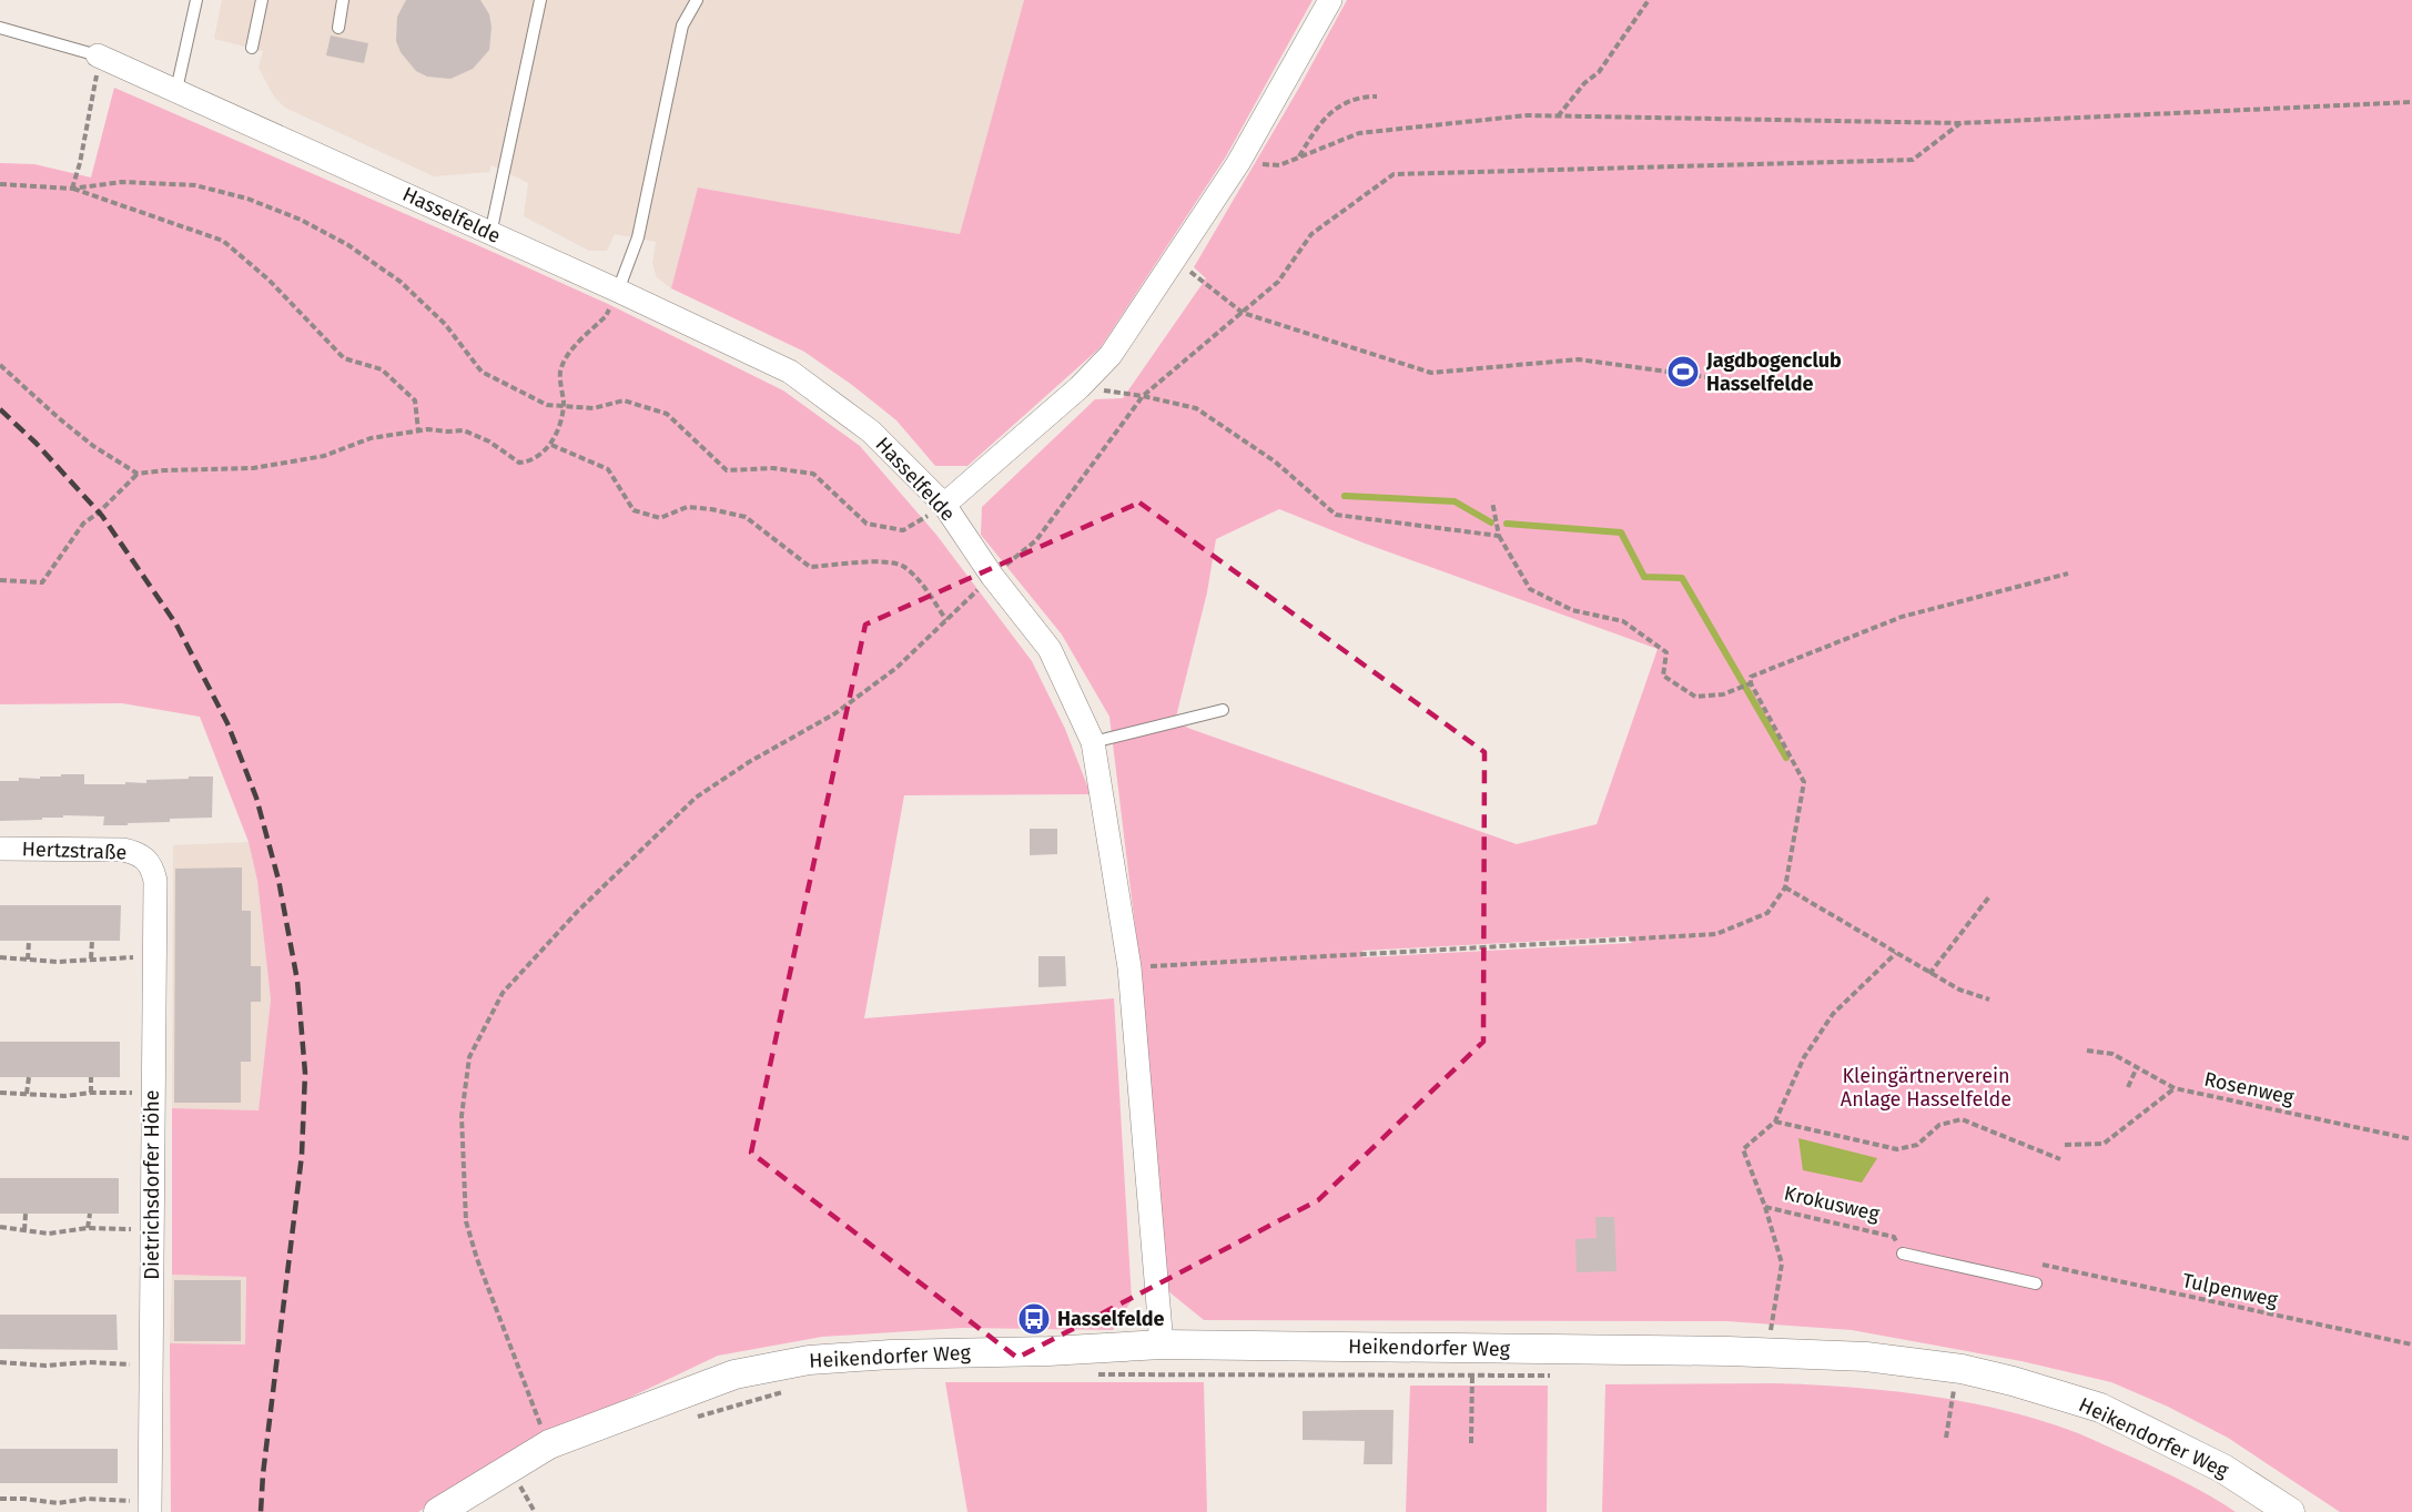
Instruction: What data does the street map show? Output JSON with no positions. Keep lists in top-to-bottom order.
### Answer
{
  "streets": {
    "street": [
      "Hasselfelde",
      "Hertzstraße",
      "Dietrichsdorfer Höhe",
      "Heikendorfer Weg"
    ],
    "path": ["Rosenweg", "Krokusweg", "Tulpenweg"]
  },
  "crossings": [
    ["Hasselfelde", "Heikendorfer Weg"],
    ["Hertzstraße", "Dietrichsdorfer Höhe"]
  ],
  "parks": ["Kleingärtnerverein Anlage Hasselfelde"],
  "places": {
    "sports": ["Jagdbogenclub Hasselfelde"],
    "bus stop": ["Hasselfelde"]
  }
}
